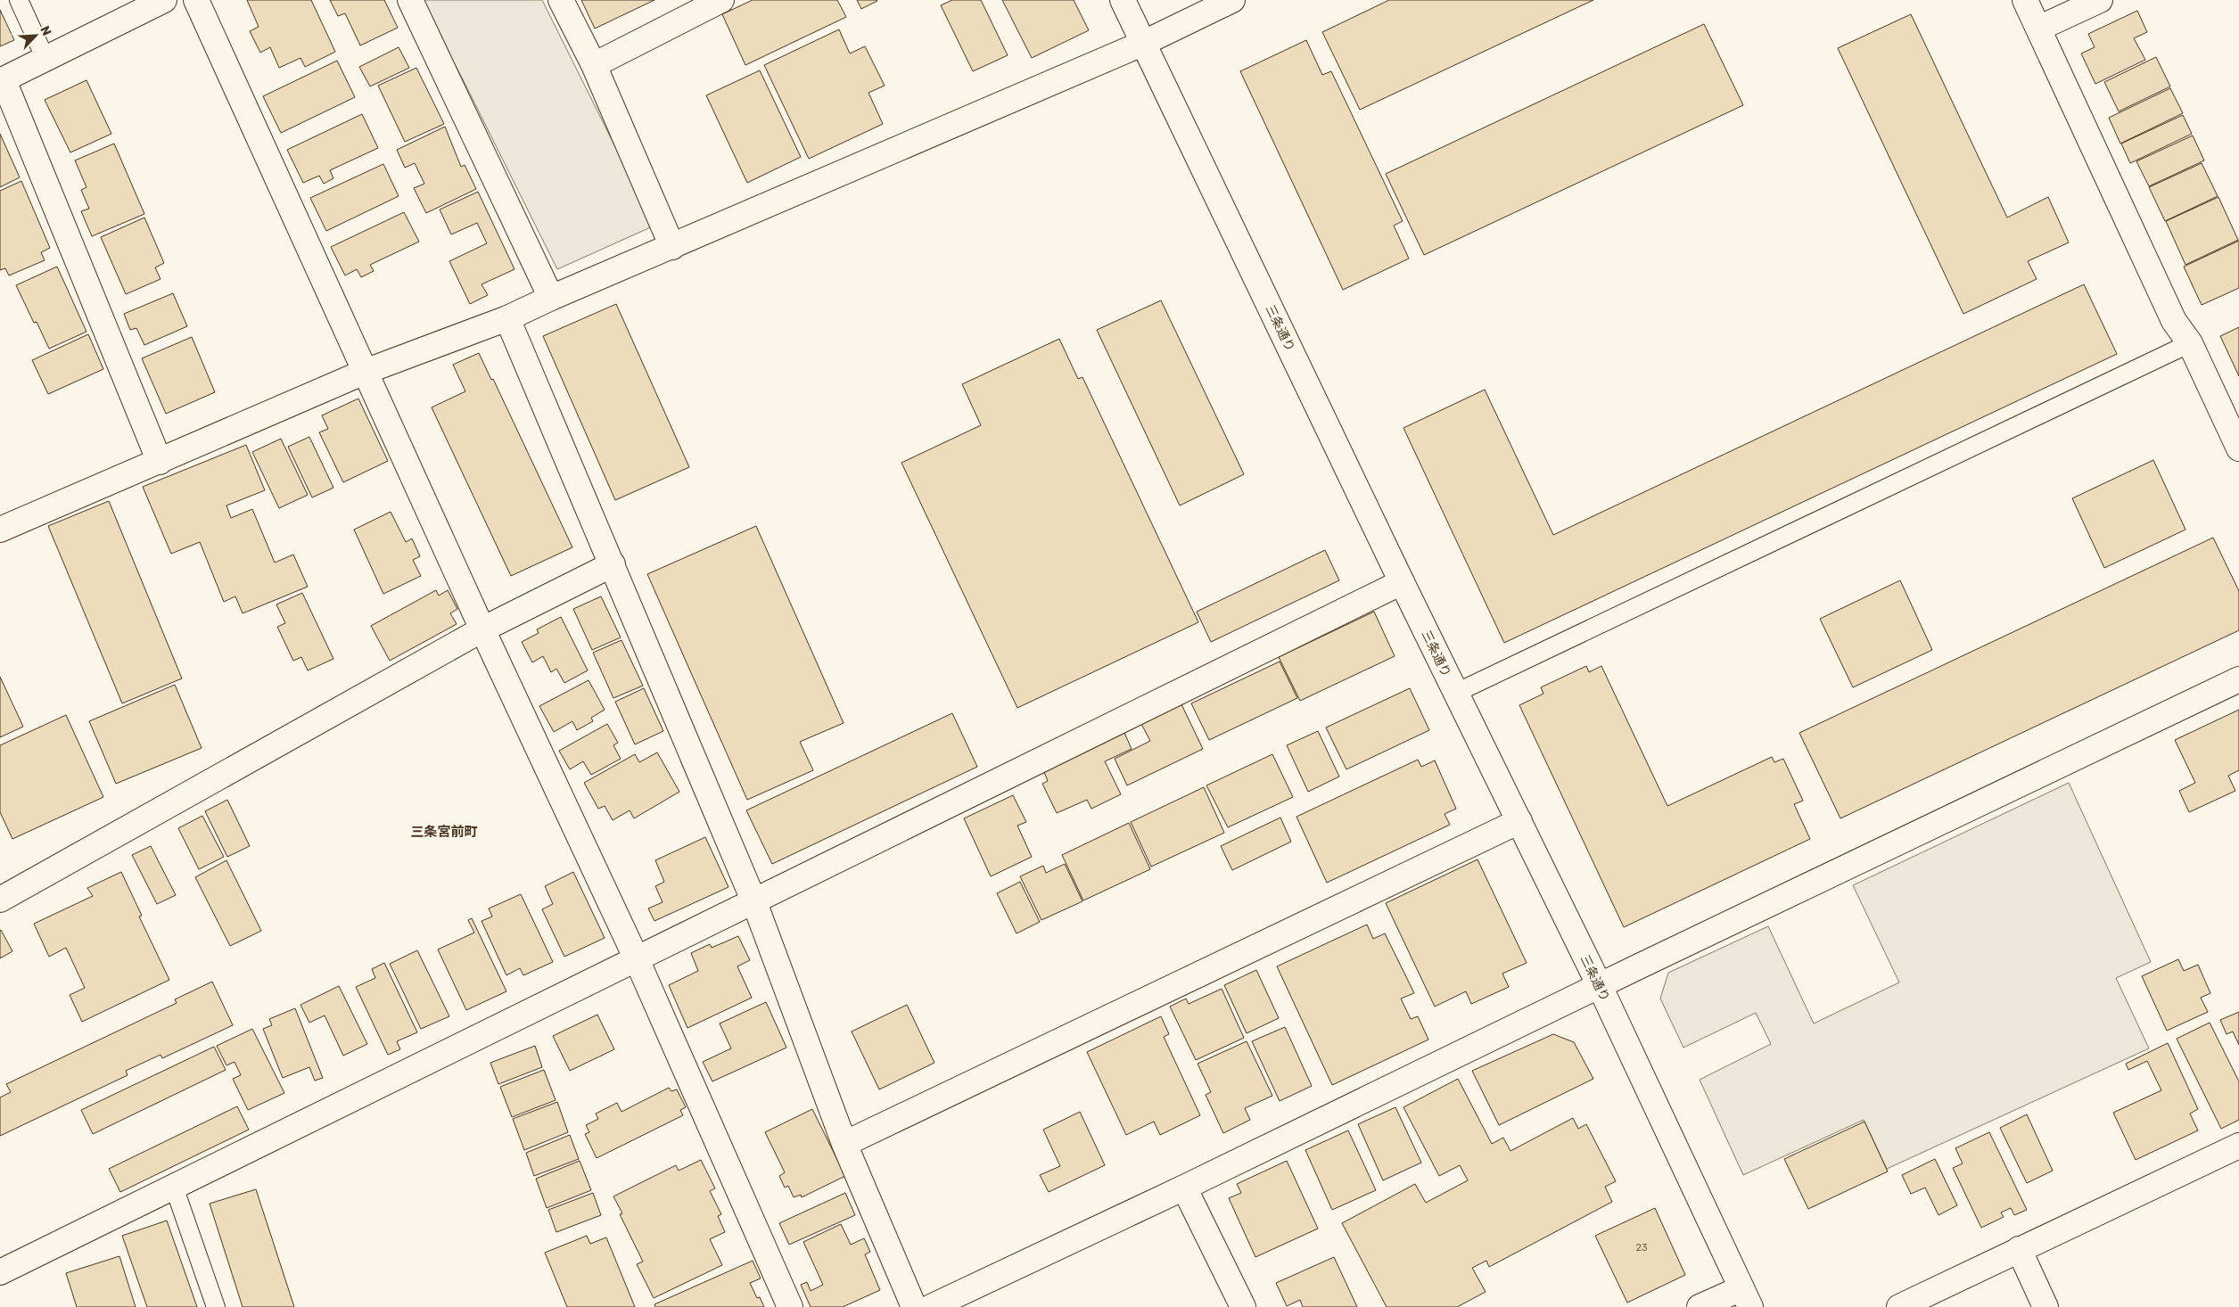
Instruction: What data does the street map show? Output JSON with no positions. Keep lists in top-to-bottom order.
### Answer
{
  "streets": {
    "street": ["三条通り"]
  },
  "districts": ["三条宮前町"],
  "house_numbers": ["23"],
  "north": "top right"
}
